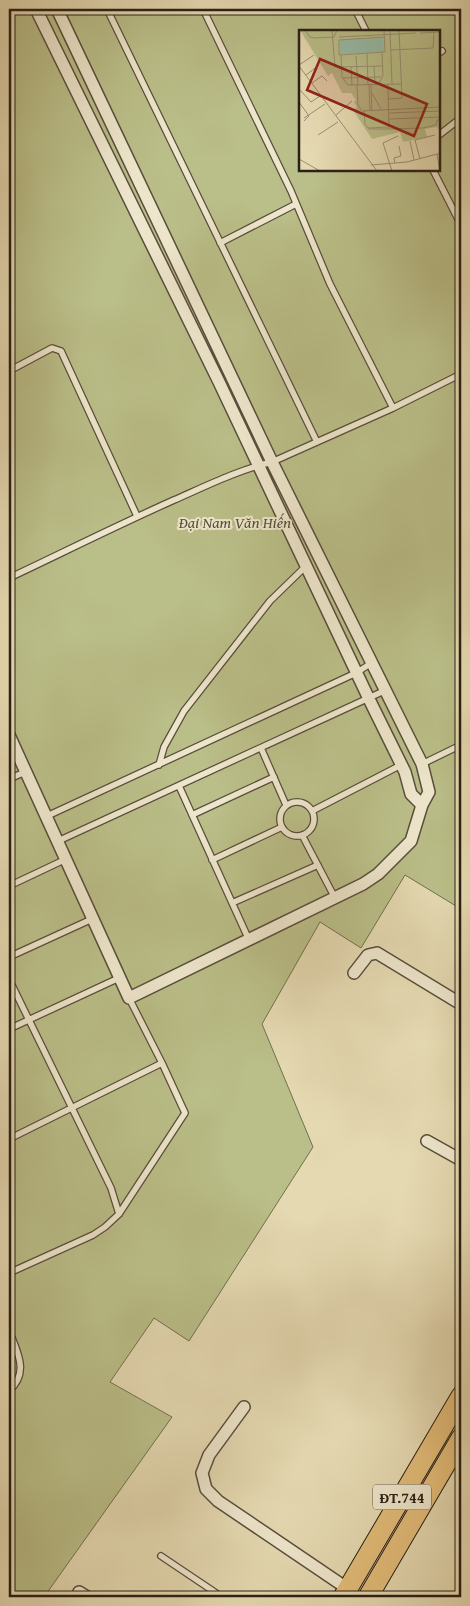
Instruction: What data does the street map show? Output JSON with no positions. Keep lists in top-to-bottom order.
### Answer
{
  "streets": {
    "main road": ["ĐT.744"]
  },
  "parks": ["Đại Nam Văn Hiến"]
}
